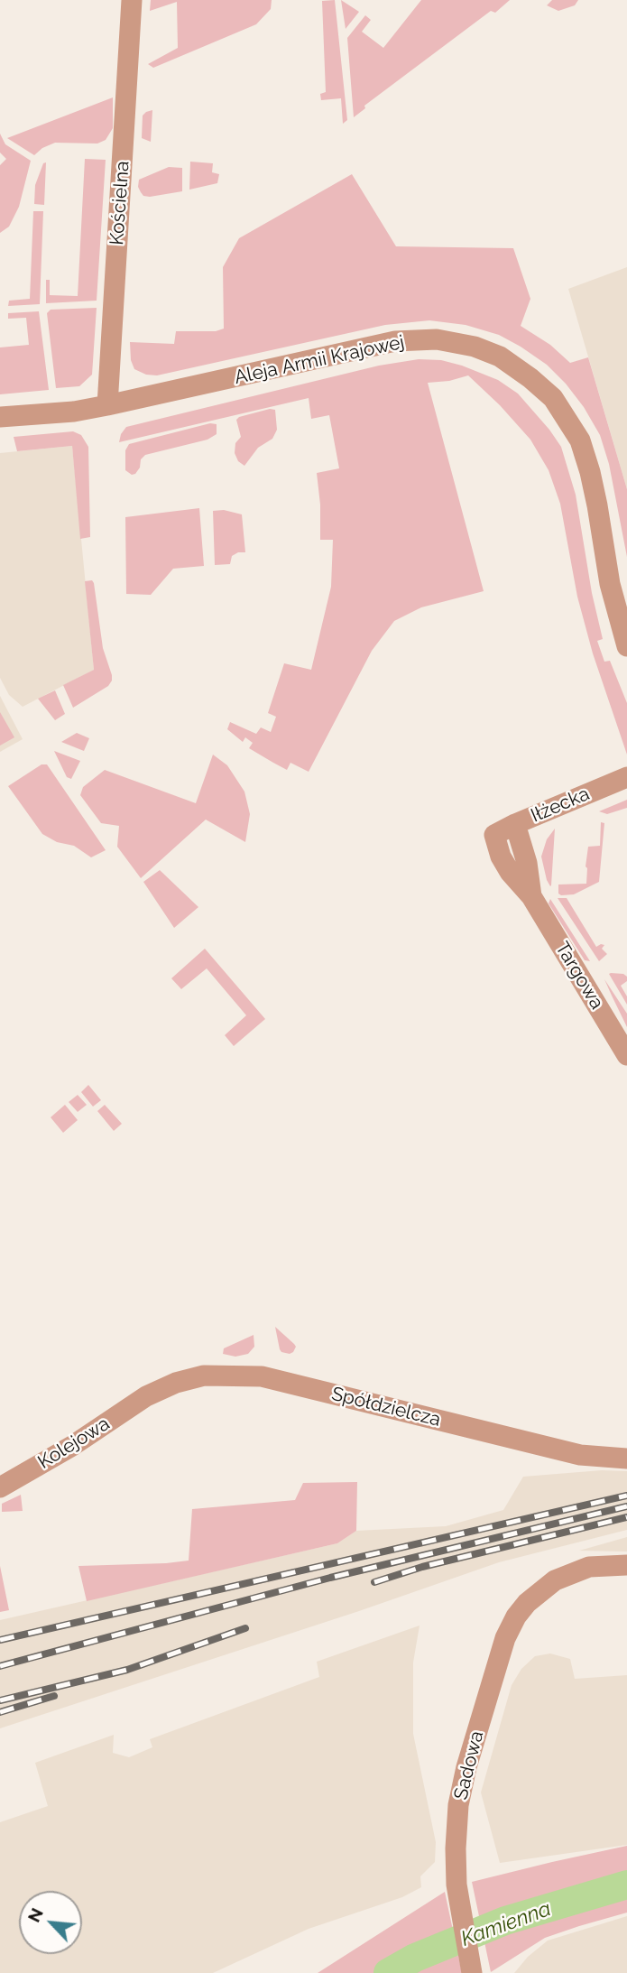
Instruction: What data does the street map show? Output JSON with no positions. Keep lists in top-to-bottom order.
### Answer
{
  "streets": {
    "street": [
      "Kościelna",
      "Aleja Armii Krajowej",
      "Iłżecka",
      "Targowa",
      "Spółdzielcza",
      "Kolejowa",
      "Sadowa"
    ]
  },
  "crossings": [
    ["Kościelna", "Aleja Armii Krajowej"],
    ["Iłżecka", "Targowa"],
    ["Spółdzielcza", "Kolejowa"]
  ],
  "water": ["Kamienna"],
  "north": "top left"
}
